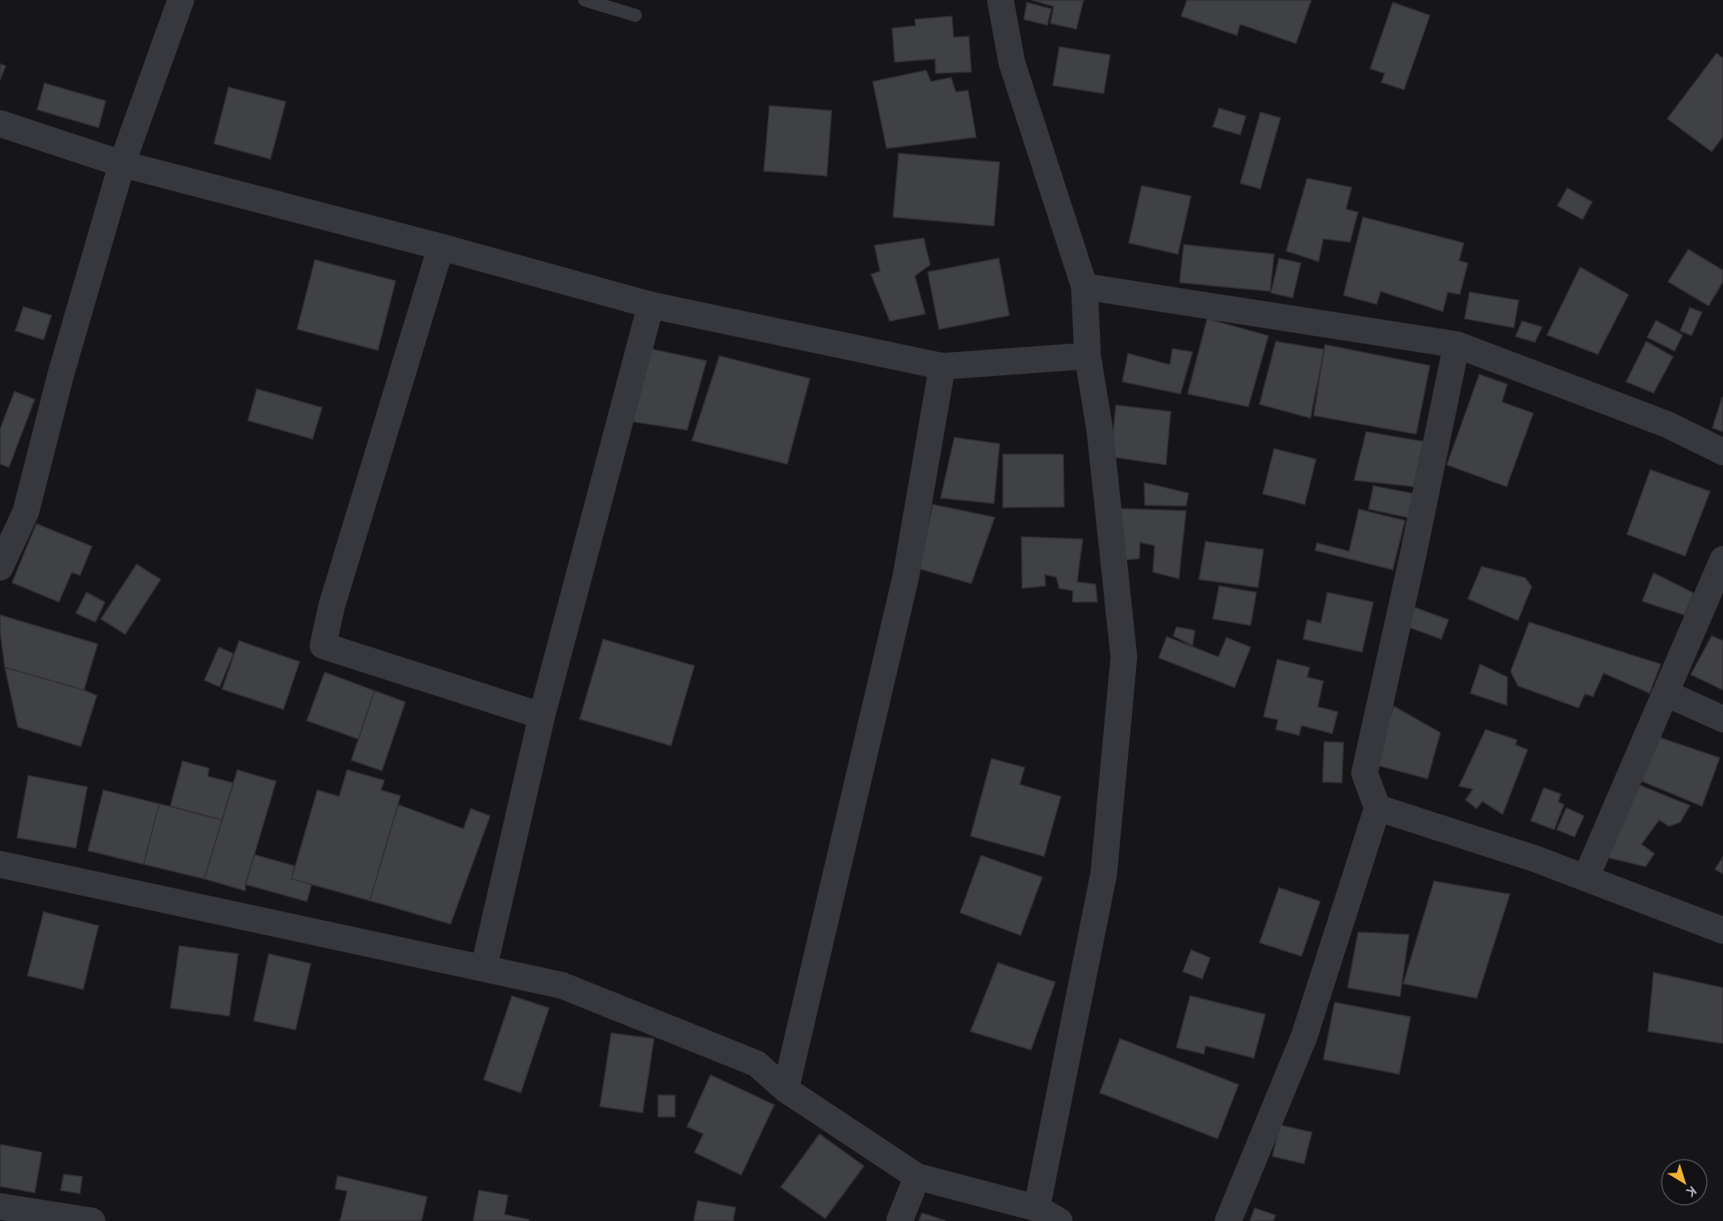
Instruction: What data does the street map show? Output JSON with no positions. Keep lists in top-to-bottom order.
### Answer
{
  "north": "bottom right"
}
